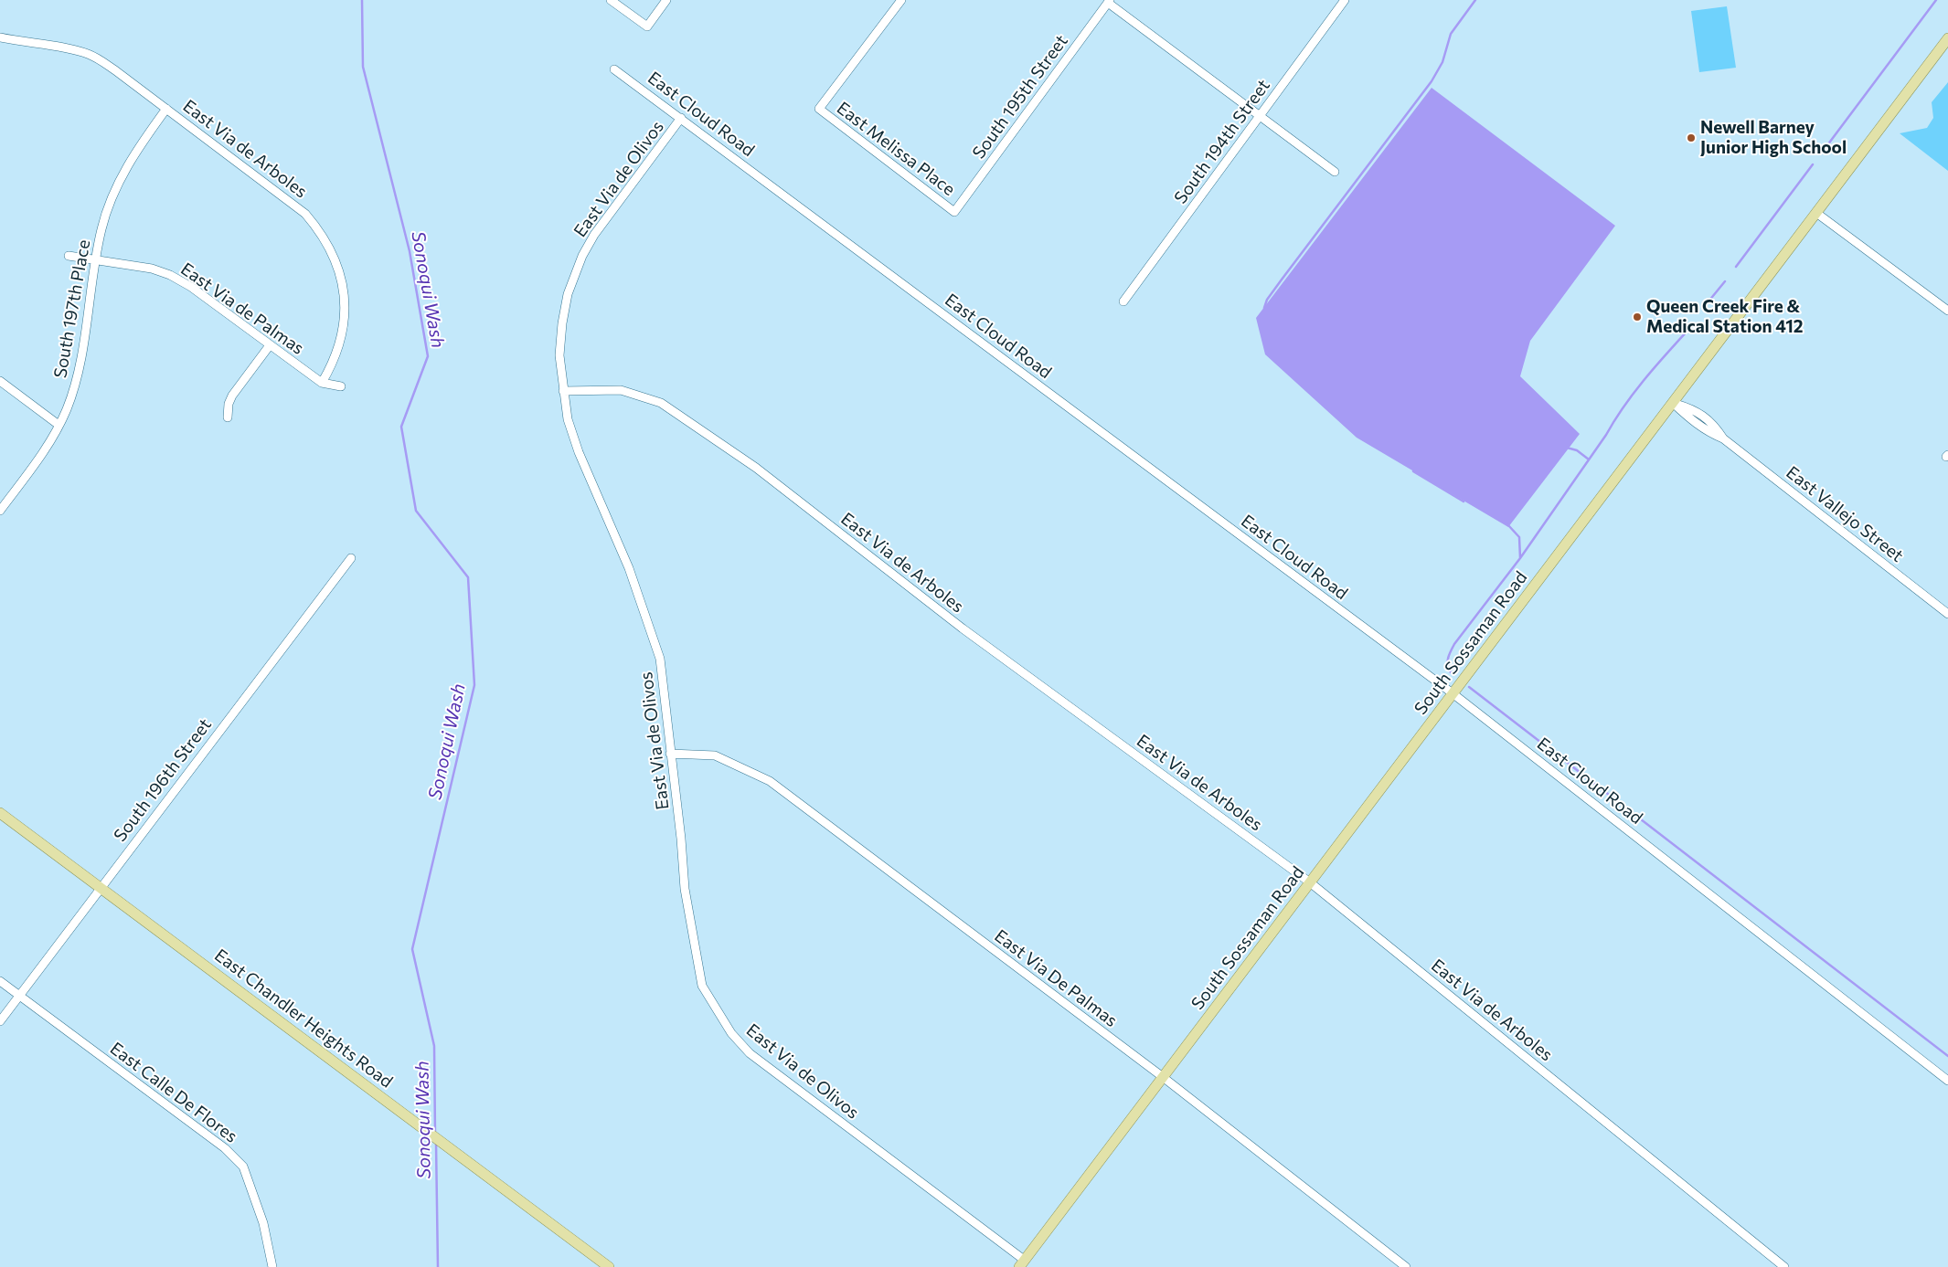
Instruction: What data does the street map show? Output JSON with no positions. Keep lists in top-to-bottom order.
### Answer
{
  "streets": {
    "main road": ["South Sossaman Road", "East Chandler Heights Road"],
    "street": [
      "South 195th Street",
      "East Cloud Road",
      "South 194th Street",
      "East Via de Arboles",
      "East Melissa Place",
      "East Via de Olivos",
      "South 197th Place",
      "East Via de Palmas",
      "East Vallejo Street",
      "South 196th Street",
      "East Via De Palmas",
      "East Calle De Flores"
    ]
  },
  "crossings": [
    ["South 195th Street", "East Melissa Place"],
    ["East Cloud Road", "East Via de Olivos"],
    ["East Cloud Road", "South Sossaman Road"],
    ["East Via de Arboles", "East Via de Olivos"],
    ["East Via de Arboles", "South 197th Place"],
    ["East Via de Arboles", "East Via de Palmas"],
    ["East Via de Arboles", "South Sossaman Road"],
    ["East Via de Olivos", "South Sossaman Road"],
    ["East Via de Olivos", "East Via De Palmas"],
    ["South 197th Place", "East Via de Palmas"],
    ["East Vallejo Street", "South Sossaman Road"],
    ["South Sossaman Road", "East Via De Palmas"],
    ["South 196th Street", "East Chandler Heights Road"],
    ["South 196th Street", "East Calle De Flores"]
  ],
  "water": ["Sonoqui Wash"],
  "places": ["Newell Barney Junior High School", "Queen Creek Fire & Medical Station 412"]
}
